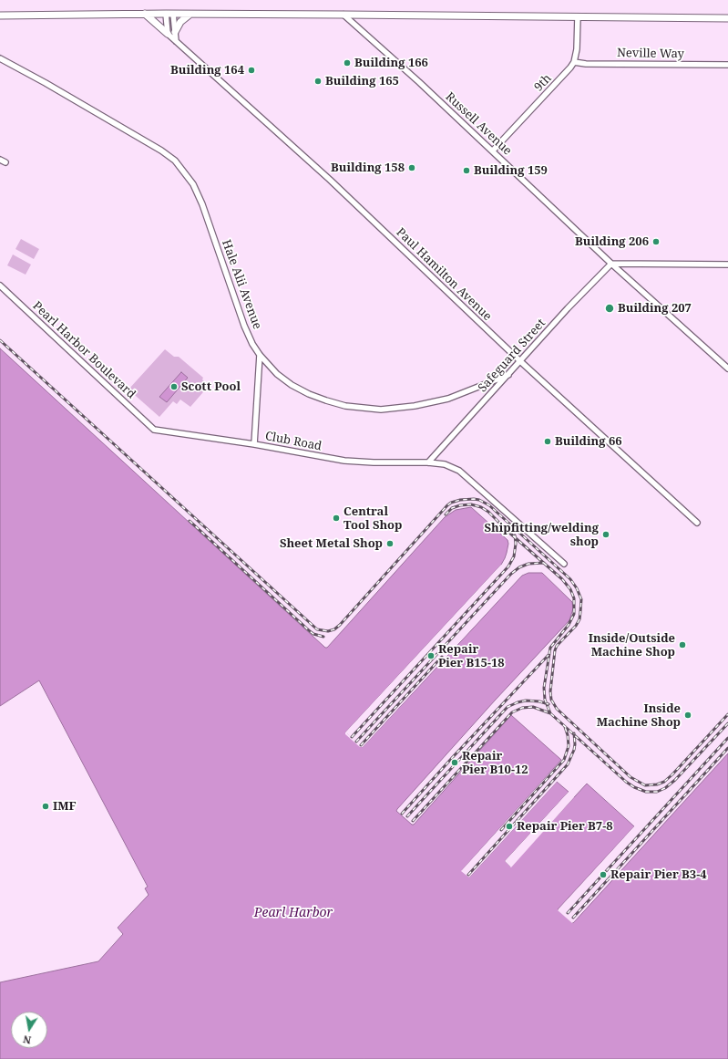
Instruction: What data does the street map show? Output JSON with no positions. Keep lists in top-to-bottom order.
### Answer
{
  "streets": {
    "street": [
      "Neville Way",
      "9th",
      "Russell Avenue",
      "Paul Hamilton Avenue",
      "Hale Alii Avenue",
      "Pearl Harbor Boulevard",
      "Safeguard Street",
      "Club Road"
    ]
  },
  "crossings": [
    ["Neville Way", "9th"],
    ["9th", "Russell Avenue"],
    ["Russell Avenue", "Safeguard Street"],
    ["Paul Hamilton Avenue", "Safeguard Street"],
    ["Hale Alii Avenue", "Safeguard Street"],
    ["Pearl Harbor Boulevard", "Club Road"],
    ["Safeguard Street", "Club Road"]
  ],
  "water": ["Pearl Harbor"],
  "places": [
    "Building 166",
    "Building 164",
    "Building 165",
    "Building 158",
    "Building 159",
    "Building 206",
    "Building 207",
    "Scott Pool",
    "Building 66",
    "Central Tool Shop",
    "Shipfitting/welding shop",
    "Sheet Metal Shop",
    "Inside/Outside Machine Shop",
    "Repair Pier B15-18",
    "Inside Machine Shop",
    "Repair Pier B10-12",
    "IMF",
    "Repair Pier B7-8",
    "Repair Pier B3-4"
  ],
  "north": "bottom"
}
